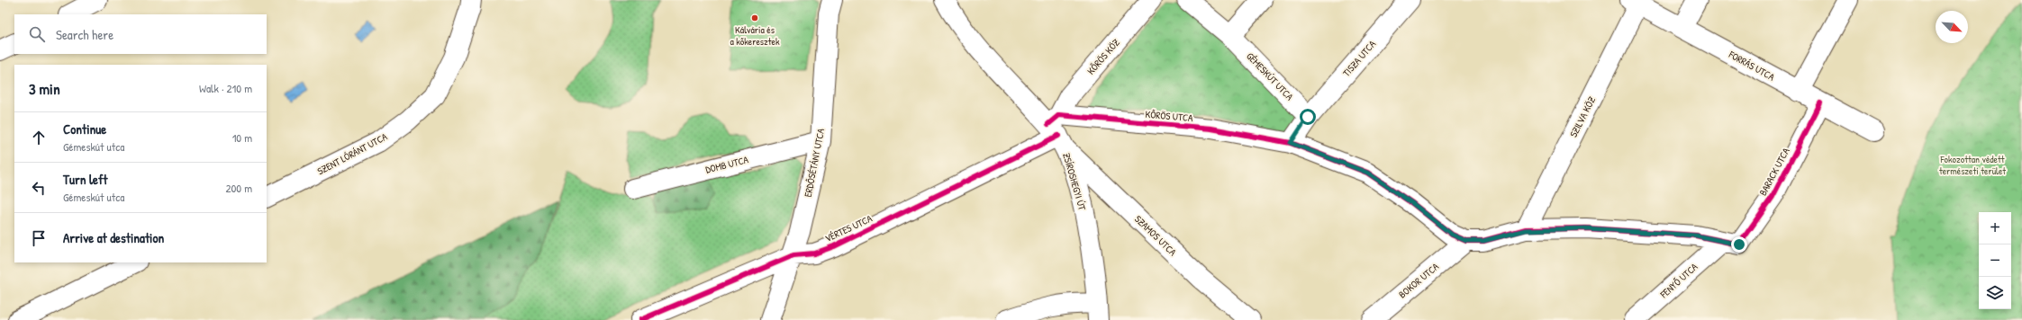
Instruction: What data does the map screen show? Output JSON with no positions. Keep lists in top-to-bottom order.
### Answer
{
  "streets": {
    "street": [
      "KŐRÖS KÖZ",
      "TISZA UTCA",
      "FORRÁS UTCA",
      "GÉMESKÚT UTCA",
      "KŐRÖS UTCA",
      "SZILVA KÖZ",
      "SZENT LÓRÁNT UTCA",
      "ERDŐSÉTÁNY UTCA",
      "DOMB UTCA",
      "BARACK UTCA",
      "ZSÍROSHEGYI ÚT",
      "VÉRTES UTCA",
      "SZAMOS UTCA",
      "BOKOR UTCA",
      "FENYŐ UTCA"
    ]
  },
  "crossings": [
    ["KŐRÖS KÖZ", "KŐRÖS UTCA"],
    ["KŐRÖS KÖZ", "ZSÍROSHEGYI ÚT"],
    ["KŐRÖS KÖZ", "VÉRTES UTCA"],
    ["KŐRÖS KÖZ", "SZAMOS UTCA"],
    ["TISZA UTCA", "GÉMESKÚT UTCA"],
    ["FORRÁS UTCA", "SZILVA KÖZ"],
    ["FORRÁS UTCA", "BARACK UTCA"],
    ["KŐRÖS UTCA", "ZSÍROSHEGYI ÚT"],
    ["KŐRÖS UTCA", "VÉRTES UTCA"],
    ["KŐRÖS UTCA", "SZAMOS UTCA"],
    ["ERDŐSÉTÁNY UTCA", "DOMB UTCA"],
    ["ERDŐSÉTÁNY UTCA", "VÉRTES UTCA"],
    ["BARACK UTCA", "FENYŐ UTCA"],
    ["ZSÍROSHEGYI ÚT", "VÉRTES UTCA"],
    ["ZSÍROSHEGYI ÚT", "SZAMOS UTCA"],
    ["VÉRTES UTCA", "SZAMOS UTCA"]
  ],
  "parks": ["Fokozottan védett természeti terület"],
  "places": ["Kálvária és a kőkeresztek"],
  "north": "bottom right",
  "page": {
    "search": "Search here",
    "heading": ["3 min", "Walk · 210 m"],
    "list": [
      ["Continue", "Gémeskút utca", "10 m"],
      ["Turn left", "Gémeskút utca", "200 m"],
      "Arrive at destination"
    ],
    "map_buttons": ["+", "−"]
  }
}
